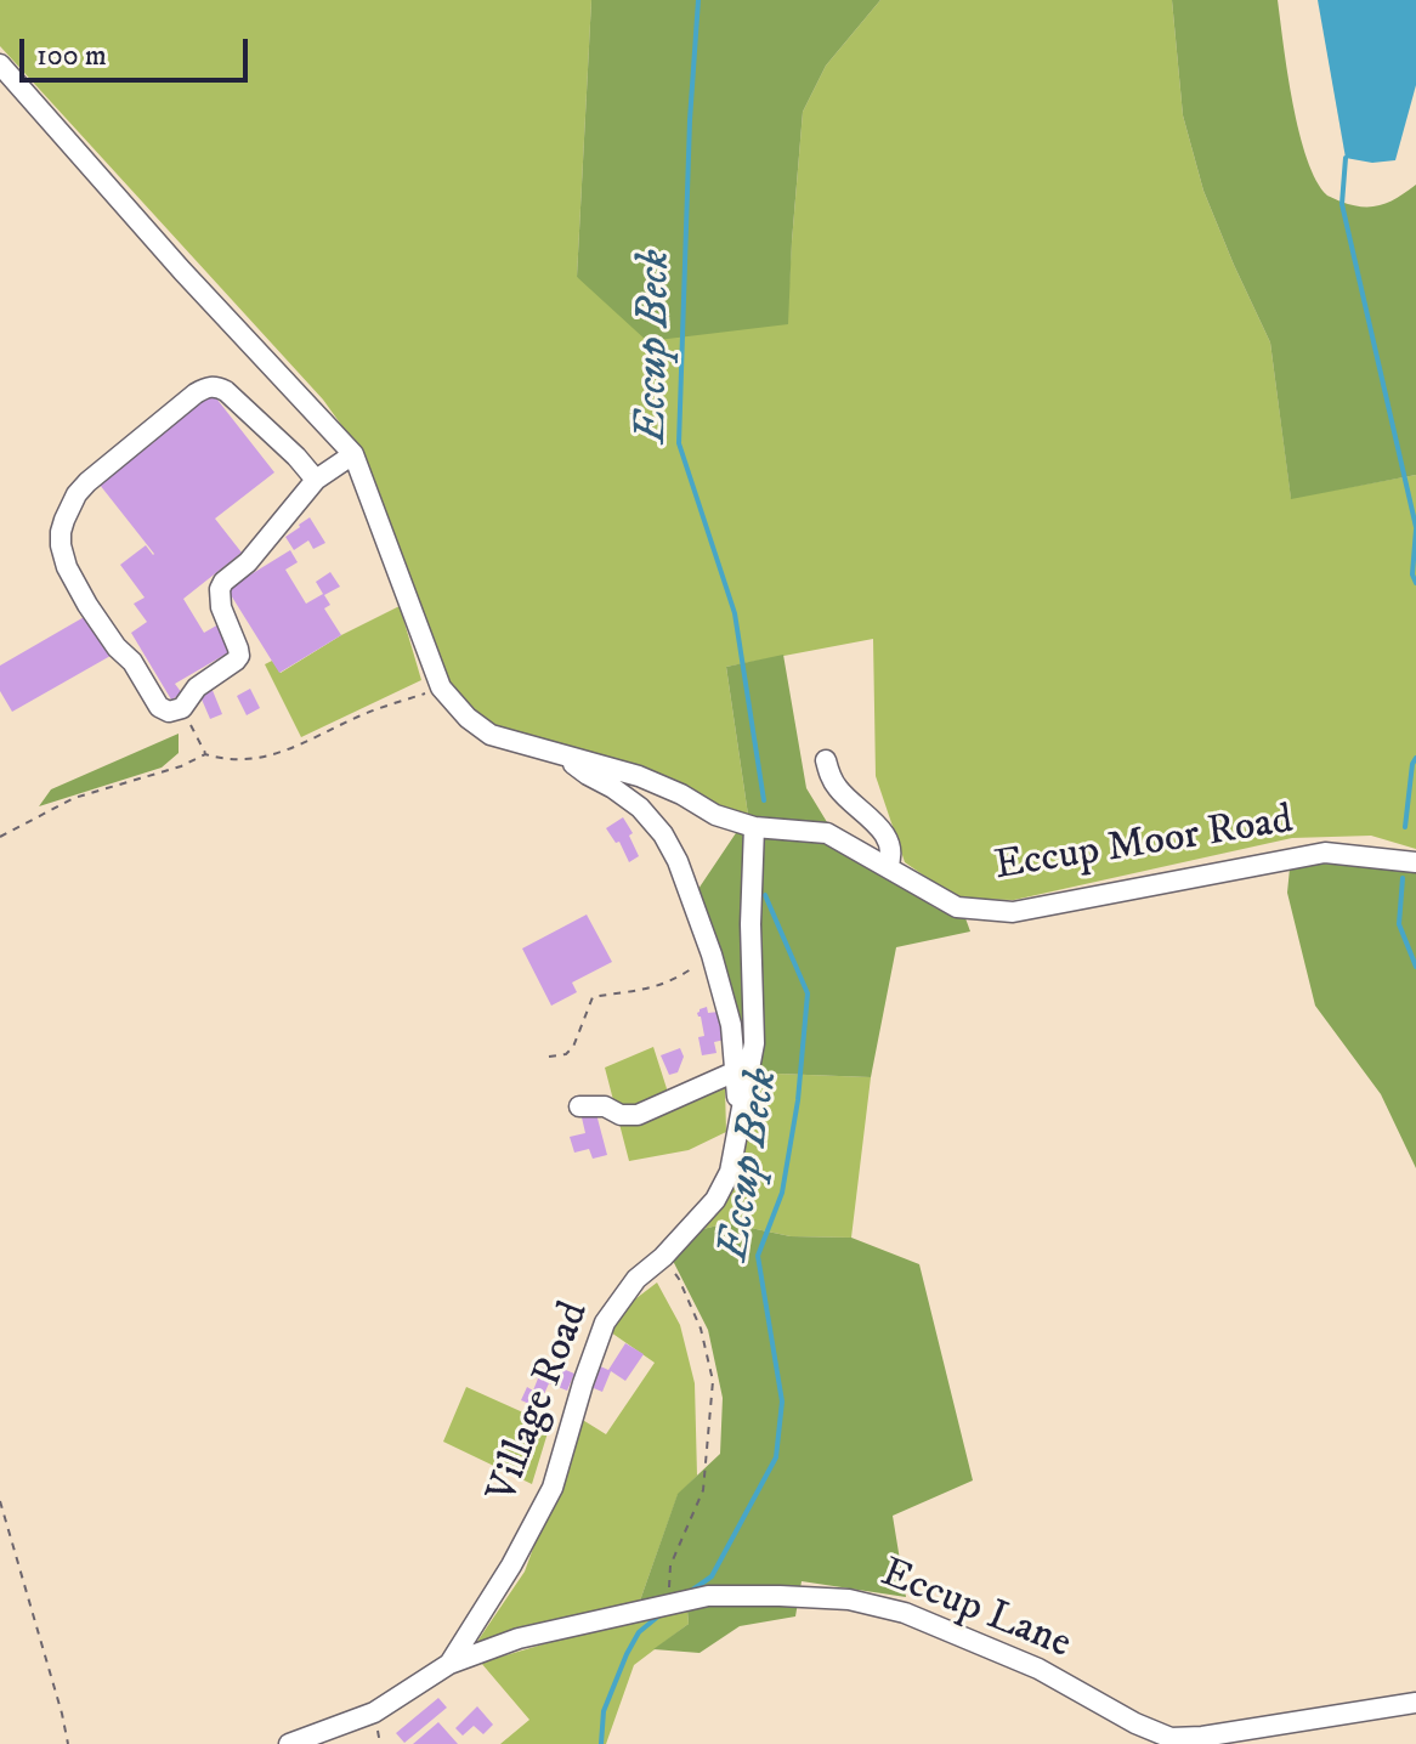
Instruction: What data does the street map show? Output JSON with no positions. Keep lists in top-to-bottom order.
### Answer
{
  "streets": {
    "street": ["Eccup Moor Road", "Village Road", "Eccup Lane"]
  },
  "crossings": [
    ["Village Road", "Eccup Lane"]
  ],
  "water": ["Eccup Beck"],
  "scale_bar": "100 m"
}
